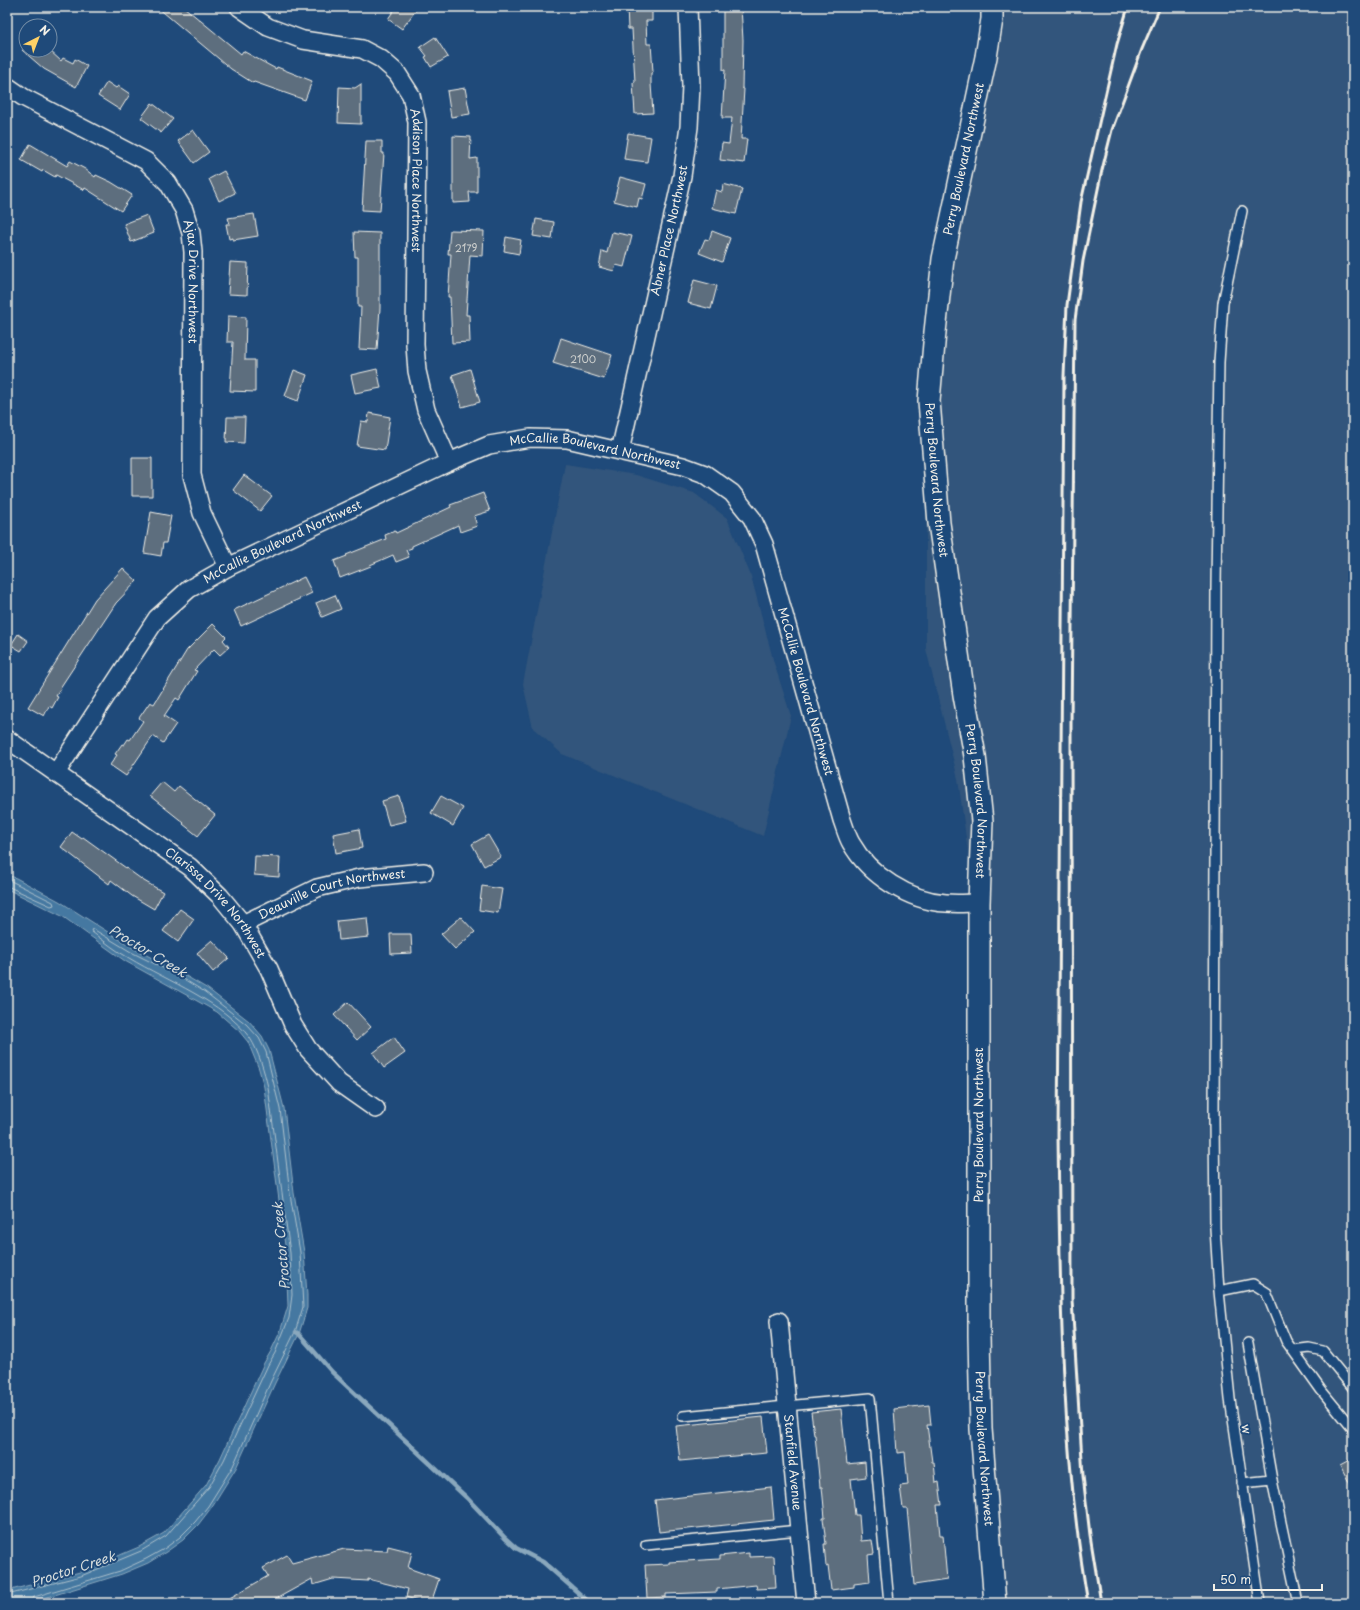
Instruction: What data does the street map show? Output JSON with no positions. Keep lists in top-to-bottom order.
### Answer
{
  "streets": {
    "street": [
      "Perry Boulevard Northwest",
      "Addison Place Northwest",
      "Abner Place Northwest",
      "Ajax Drive Northwest",
      "McCallie Boulevard Northwest",
      "Deauville Court Northwest",
      "Clarissa Drive Northwest",
      "Stanfield Avenue"
    ],
    "lane": ["w"]
  },
  "crossings": [
    ["Perry Boulevard Northwest", "McCallie Boulevard Northwest"],
    ["Addison Place Northwest", "McCallie Boulevard Northwest"],
    ["Abner Place Northwest", "McCallie Boulevard Northwest"],
    ["Ajax Drive Northwest", "McCallie Boulevard Northwest"],
    ["McCallie Boulevard Northwest", "Clarissa Drive Northwest"],
    ["Deauville Court Northwest", "Clarissa Drive Northwest"]
  ],
  "water": ["Proctor Creek"],
  "house_numbers": ["2179", "2100"],
  "scale_bar": "50 m",
  "north": "top right"
}
